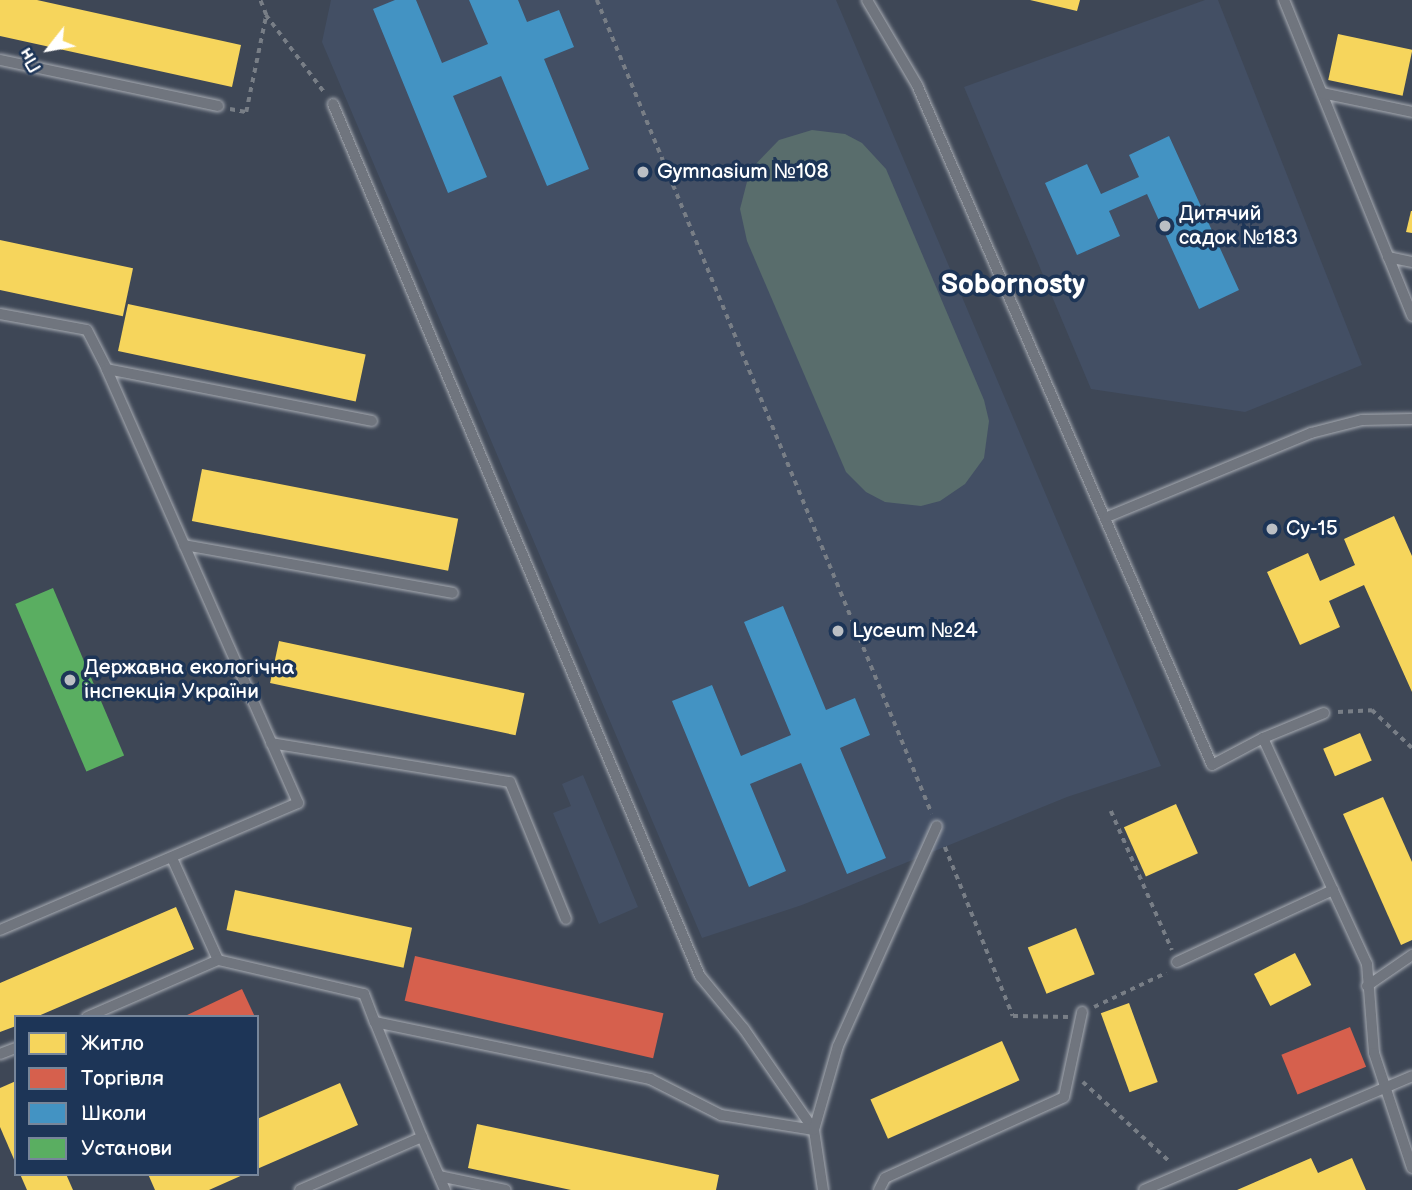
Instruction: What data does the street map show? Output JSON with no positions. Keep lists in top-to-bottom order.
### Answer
{
  "districts": ["Sobornosty"],
  "places": [
    "Gymnasium №108",
    "Дитячий садок №183",
    "Су-15",
    "Lyceum №24",
    "Державна екологічна інспекція України"
  ],
  "legend": [
    "Житло",
    "Торгівля",
    "Школи",
    "Установи"
  ],
  "north": "bottom left"
}
